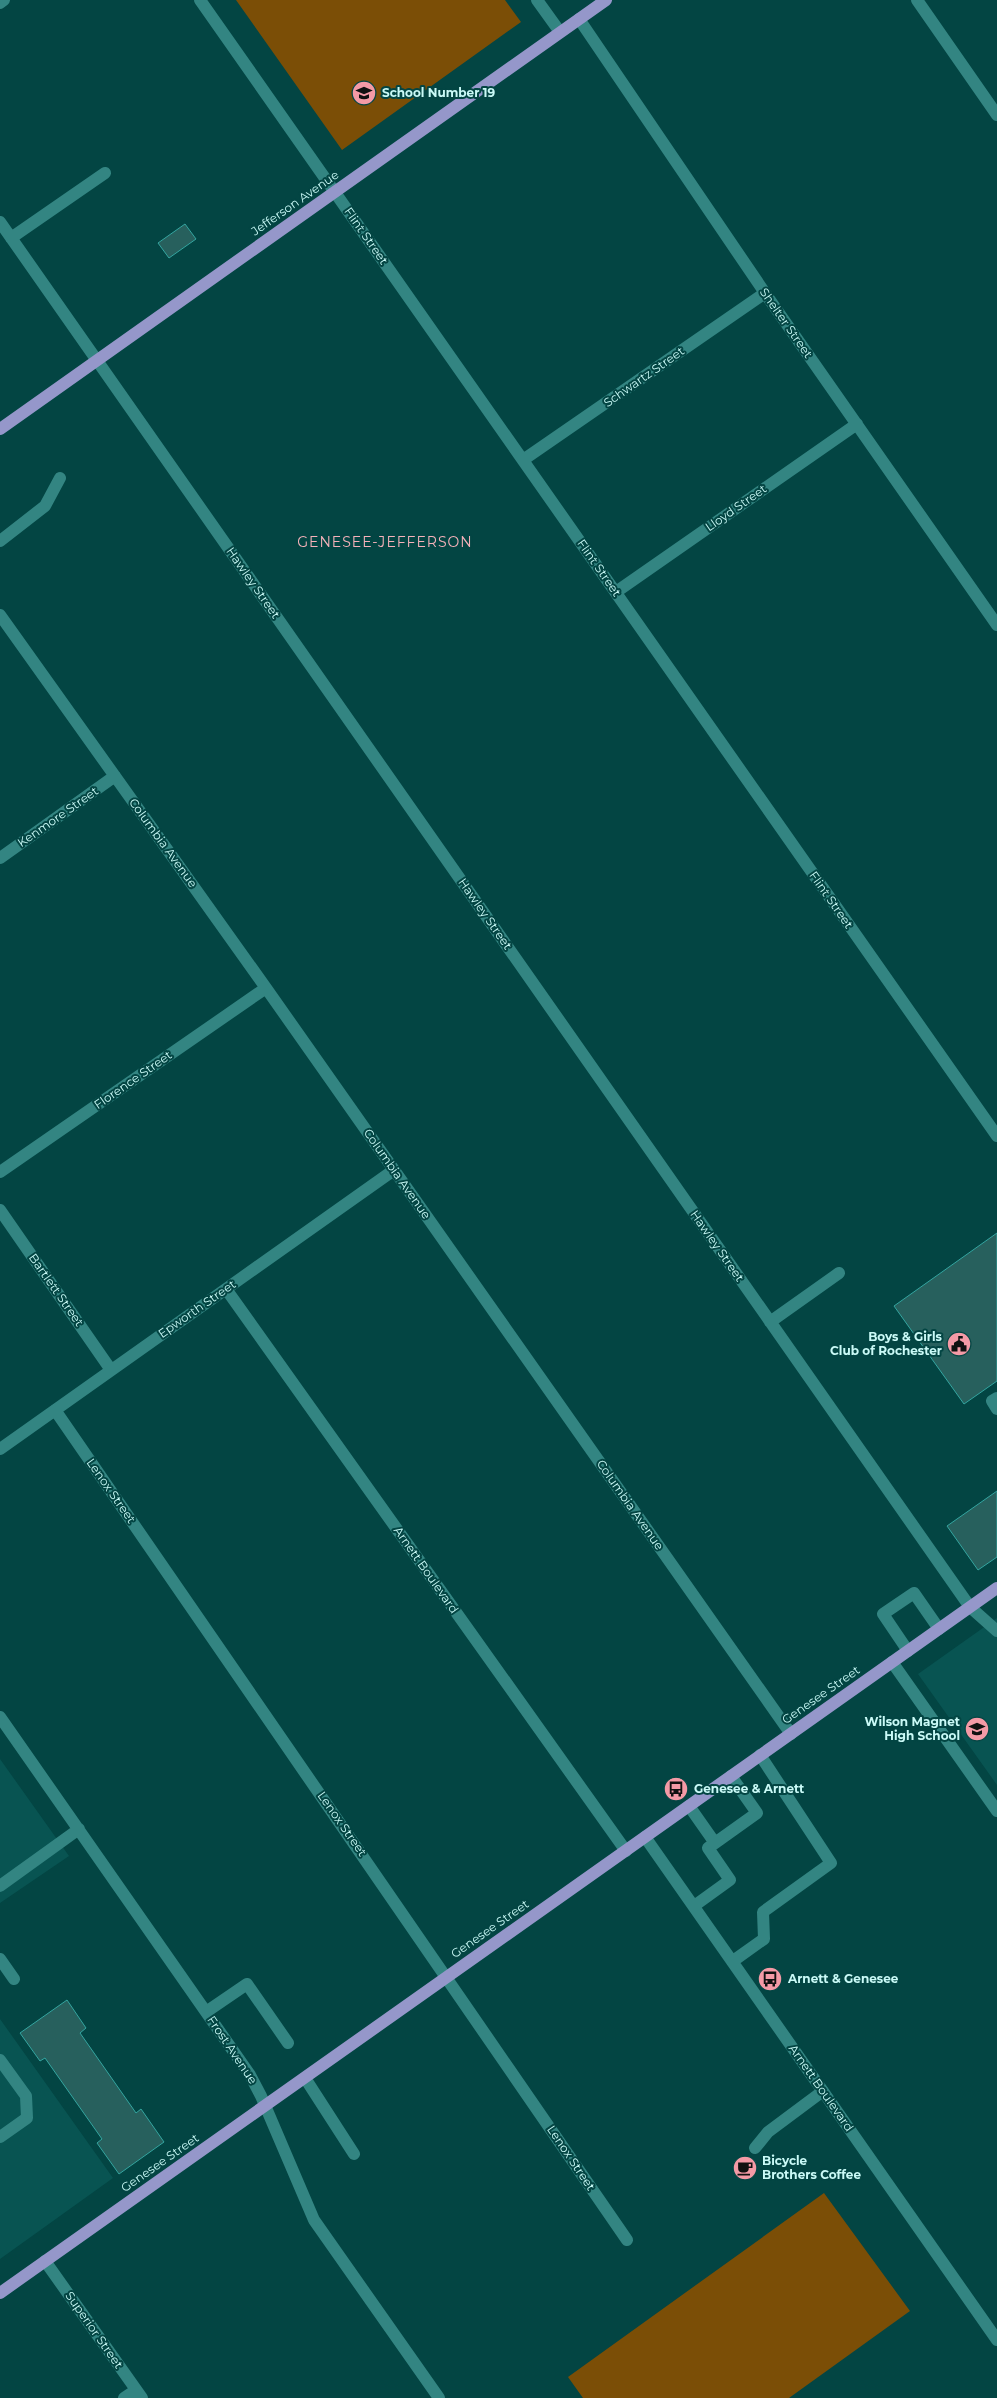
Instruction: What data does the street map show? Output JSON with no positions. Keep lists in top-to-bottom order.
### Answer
{
  "streets": {
    "main road": ["Jefferson Avenue", "Genesee Street"],
    "street": [
      "Flint Street",
      "Shelter Street",
      "Schwartz Street",
      "Lloyd Street",
      "Hawley Street",
      "Kenmore Street",
      "Columbia Avenue",
      "Florence Street",
      "Bartlett Street",
      "Epworth Street",
      "Lenox Street",
      "Arnett Boulevard",
      "Frost Avenue",
      "Superior Street"
    ]
  },
  "crossings": [
    ["Jefferson Avenue", "Flint Street"],
    ["Jefferson Avenue", "Shelter Street"],
    ["Jefferson Avenue", "Hawley Street"],
    ["Flint Street", "Schwartz Street"],
    ["Flint Street", "Lloyd Street"],
    ["Shelter Street", "Schwartz Street"],
    ["Shelter Street", "Lloyd Street"],
    ["Hawley Street", "Genesee Street"],
    ["Kenmore Street", "Columbia Avenue"],
    ["Columbia Avenue", "Florence Street"],
    ["Columbia Avenue", "Epworth Street"],
    ["Columbia Avenue", "Genesee Street"],
    ["Bartlett Street", "Epworth Street"],
    ["Epworth Street", "Lenox Street"],
    ["Epworth Street", "Arnett Boulevard"],
    ["Lenox Street", "Genesee Street"],
    ["Arnett Boulevard", "Genesee Street"],
    ["Genesee Street", "Frost Avenue"],
    ["Genesee Street", "Superior Street"]
  ],
  "districts": ["GENESEE-JEFFERSON"],
  "places": {
    "school or university": ["School Number 19", "Wilson Magnet High School"],
    "public building": ["Boys & Girls Club of Rochester"],
    "bus stop": ["Genesee & Arnett", "Arnett & Genesee"],
    "cafe": ["Bicycle Brothers Coffee"]
  }
}
